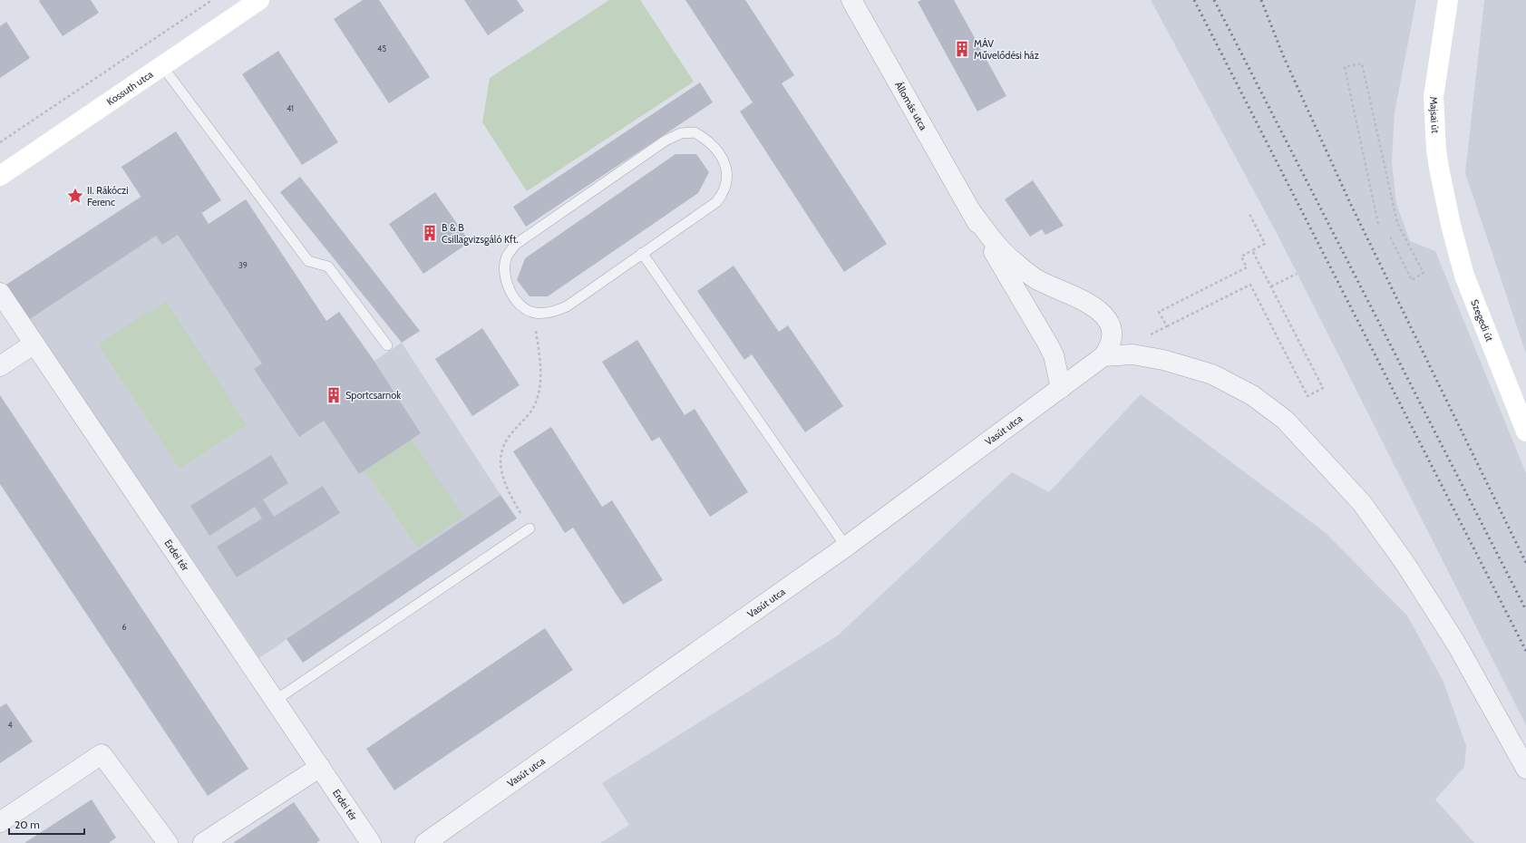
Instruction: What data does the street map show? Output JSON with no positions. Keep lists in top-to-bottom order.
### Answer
{
  "streets": {
    "main road": ["Kossuth utca", "Majsai út", "Szegedi út"],
    "street": ["Állomás utca", "Vasút utca", "Erdei tér"]
  },
  "crossings": [
    ["Állomás utca", "Vasút utca"],
    ["Majsai út", "Szegedi út"]
  ],
  "places": {
    "building": ["MÁV Művelődési ház", "B & B Csillagvizsgáló Kft.", "Sportcsarnok"],
    "place": ["II. Rákóczi Ferenc"]
  },
  "house_numbers": [
    "45",
    "41",
    "39",
    "6",
    "4"
  ],
  "scale_bar": "20 m"
}
